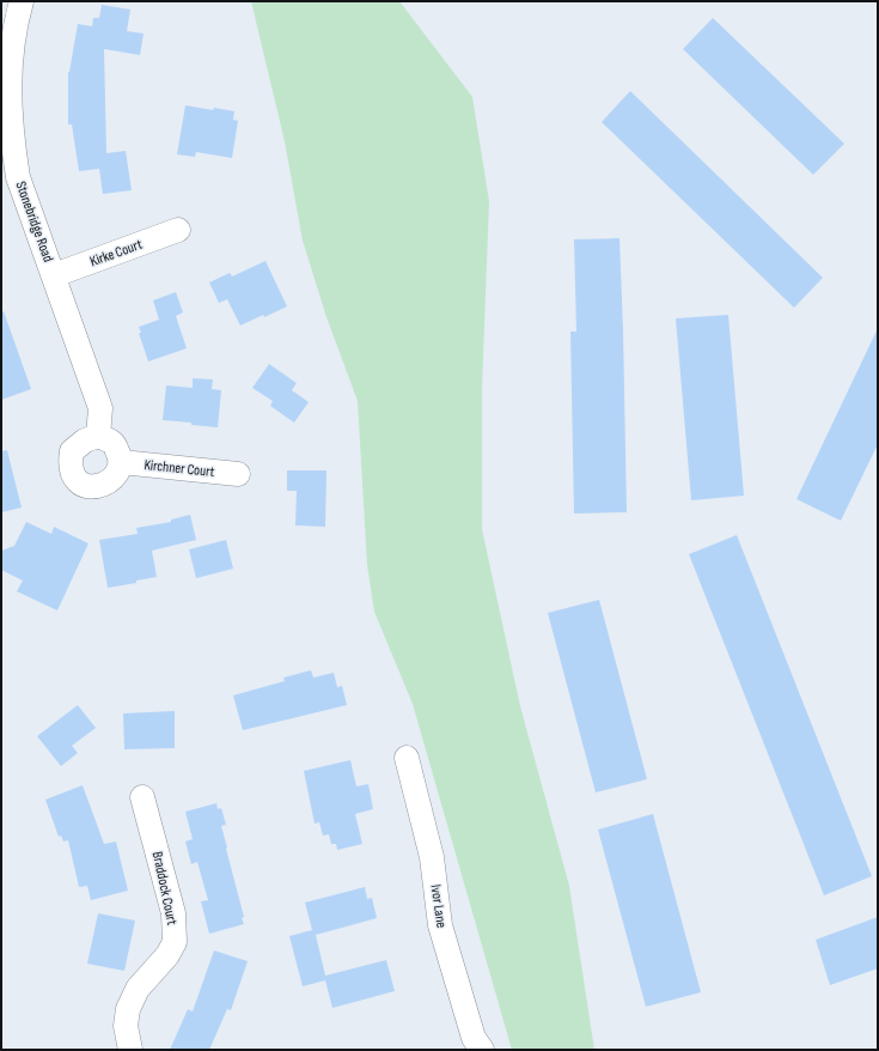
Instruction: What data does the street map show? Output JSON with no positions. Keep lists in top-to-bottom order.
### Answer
{
  "streets": {
    "street": [
      "Stonebridge Road",
      "Kirke Court",
      "Kirchner Court",
      "Braddock Court",
      "Ivor Lane"
    ]
  },
  "crossings": [
    ["Stonebridge Road", "Kirke Court"],
    ["Stonebridge Road", "Kirchner Court"]
  ]
}
